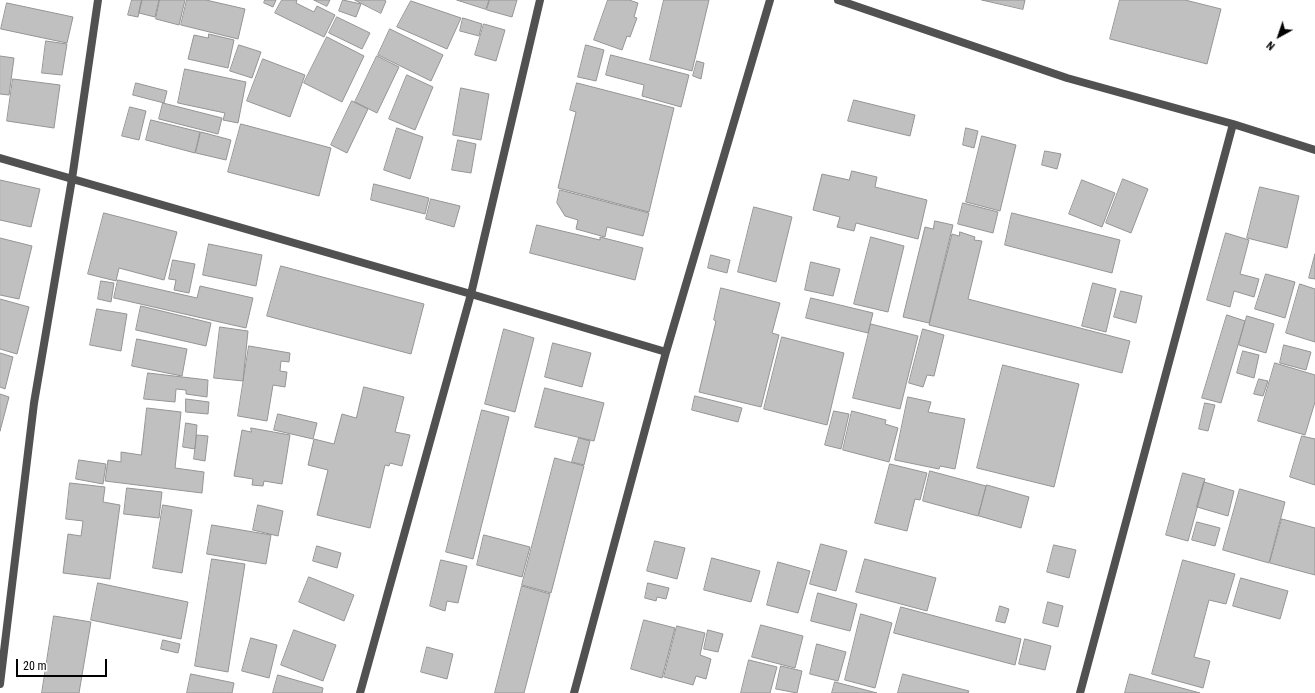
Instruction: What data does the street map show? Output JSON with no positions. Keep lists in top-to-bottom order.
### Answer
{
  "scale_bar": "20 m",
  "north": "bottom left"
}
